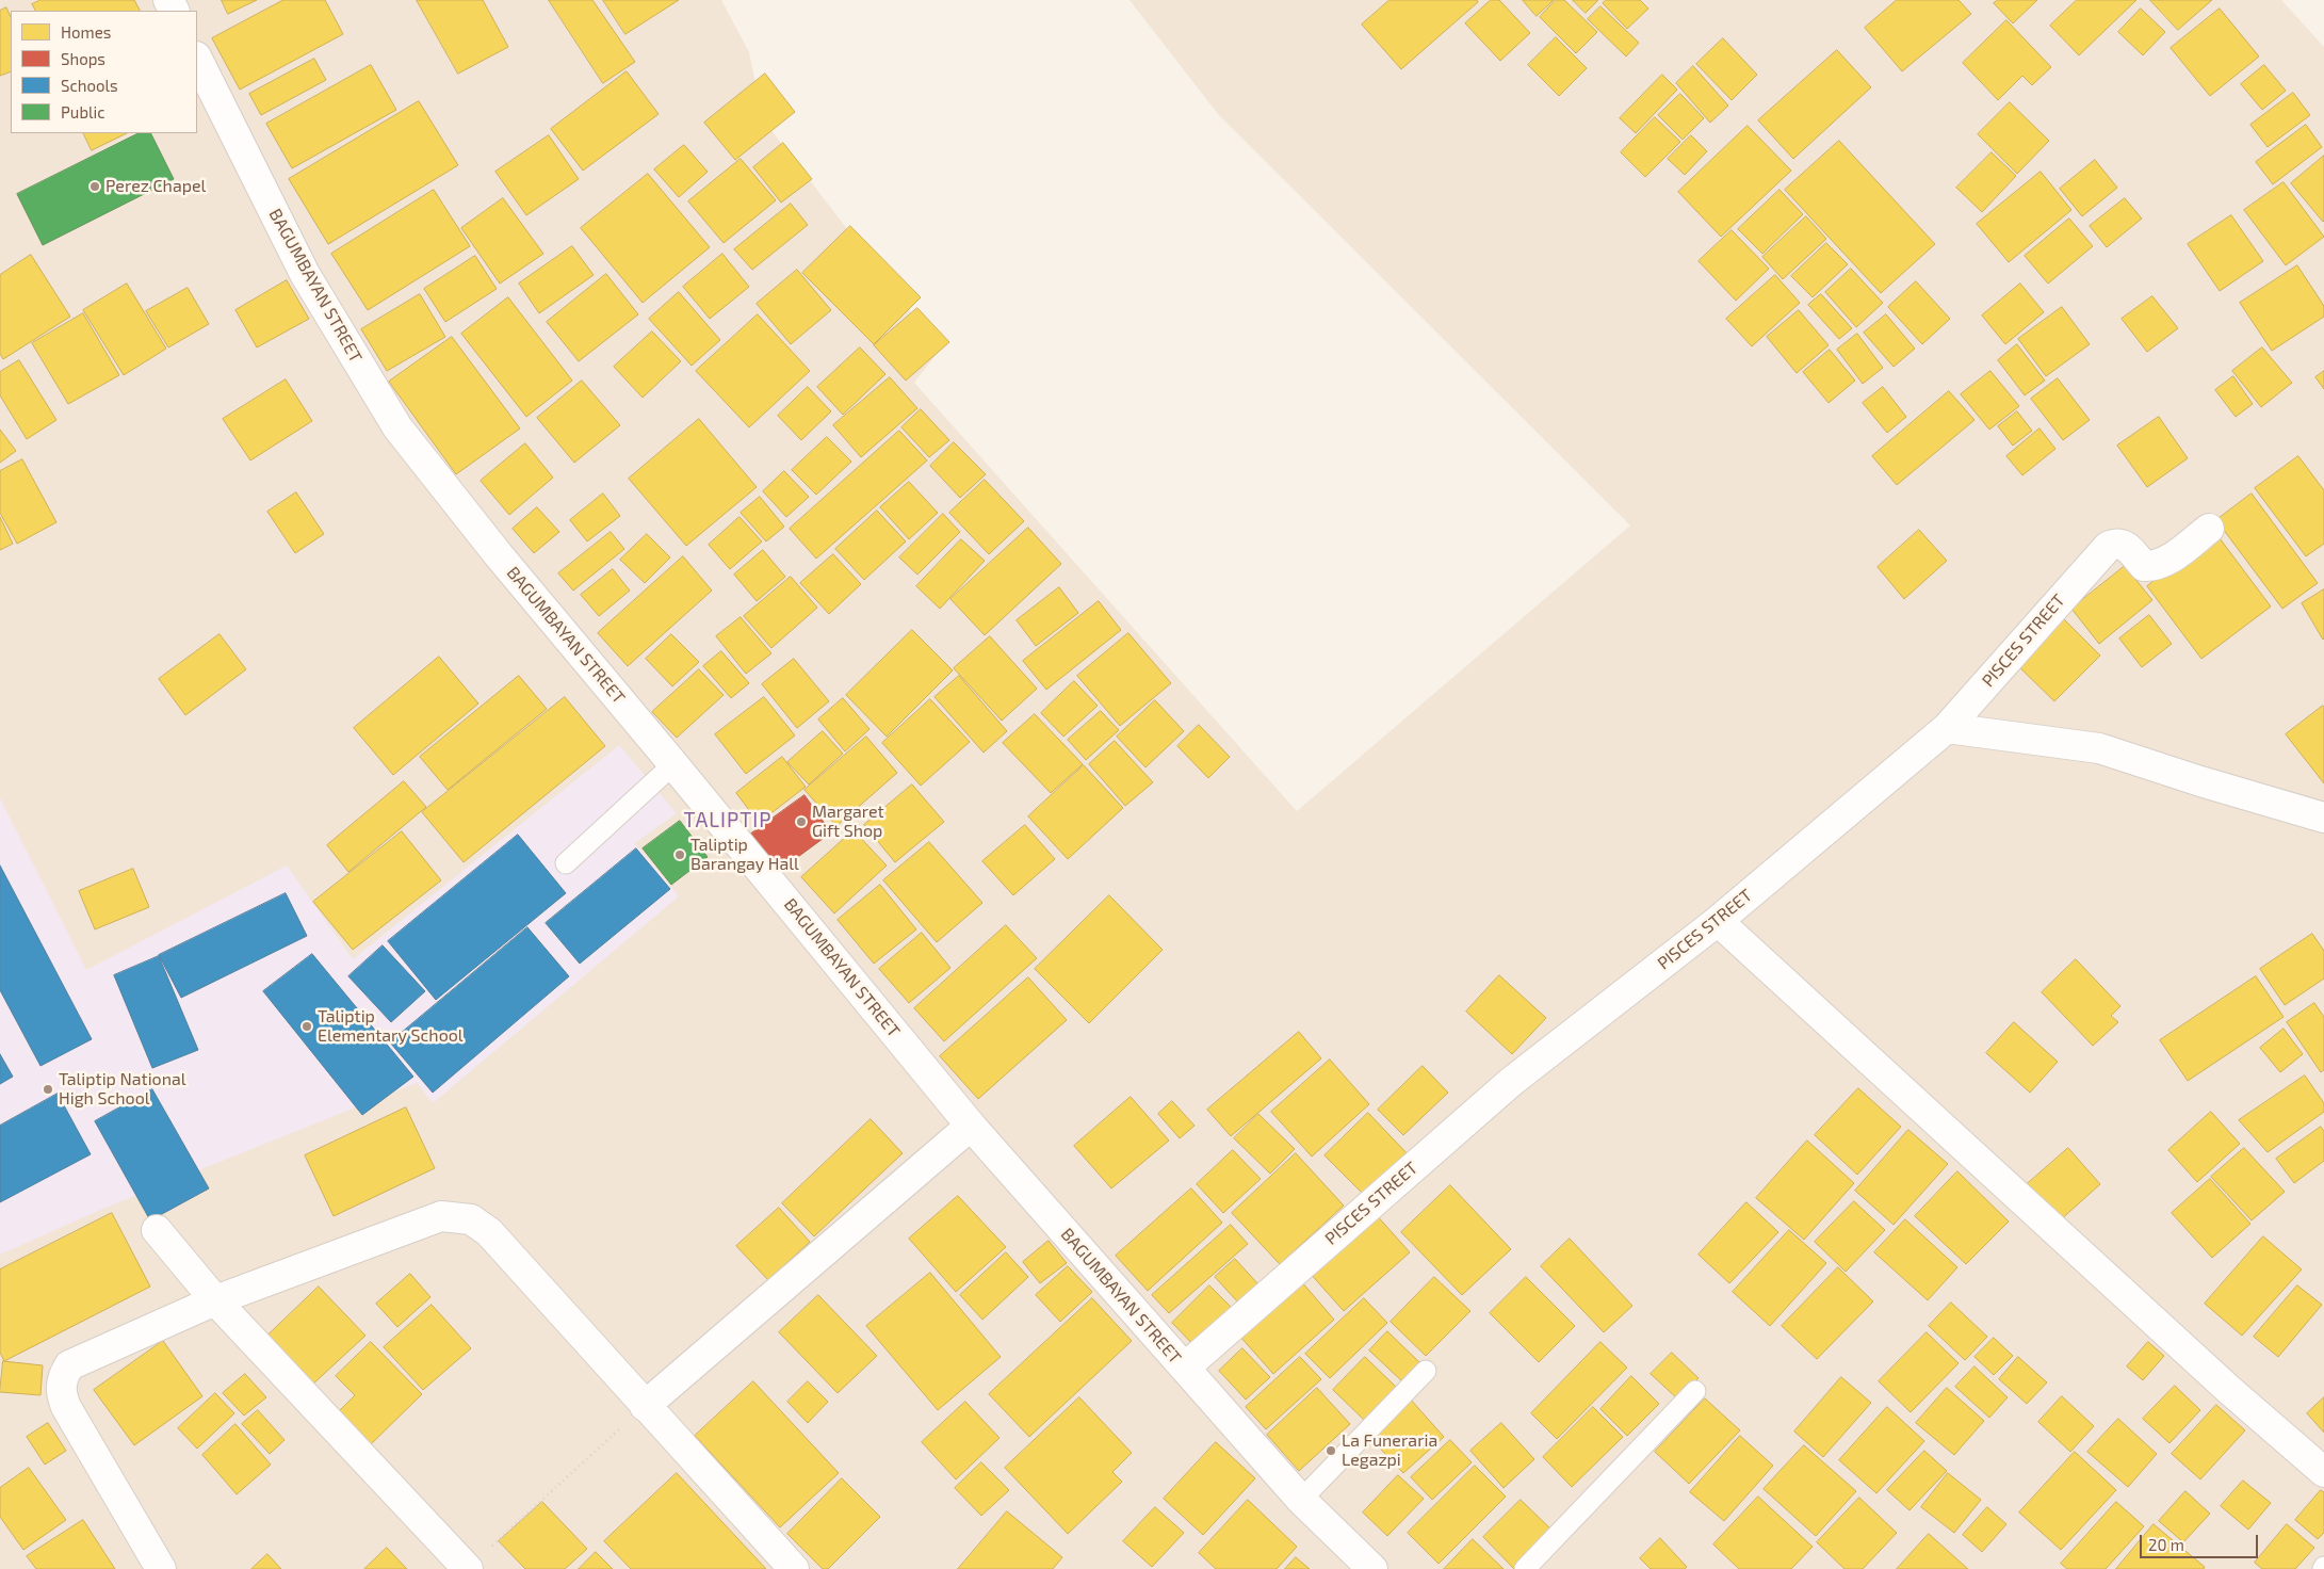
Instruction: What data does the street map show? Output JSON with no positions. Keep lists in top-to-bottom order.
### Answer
{
  "streets": {
    "street": ["BAGUMBAYAN STREET", "PISCES STREET"]
  },
  "crossings": [
    ["BAGUMBAYAN STREET", "PISCES STREET"]
  ],
  "districts": ["TALIPTIP"],
  "places": [
    "Perez Chapel",
    "Margaret Gift Shop",
    "Taliptip Barangay Hall",
    "Taliptip Elementary School",
    "Taliptip National High School",
    "La Funeraria Legazpi"
  ],
  "legend": [
    "Homes",
    "Shops",
    "Schools",
    "Public"
  ],
  "scale_bar": "20 m"
}
